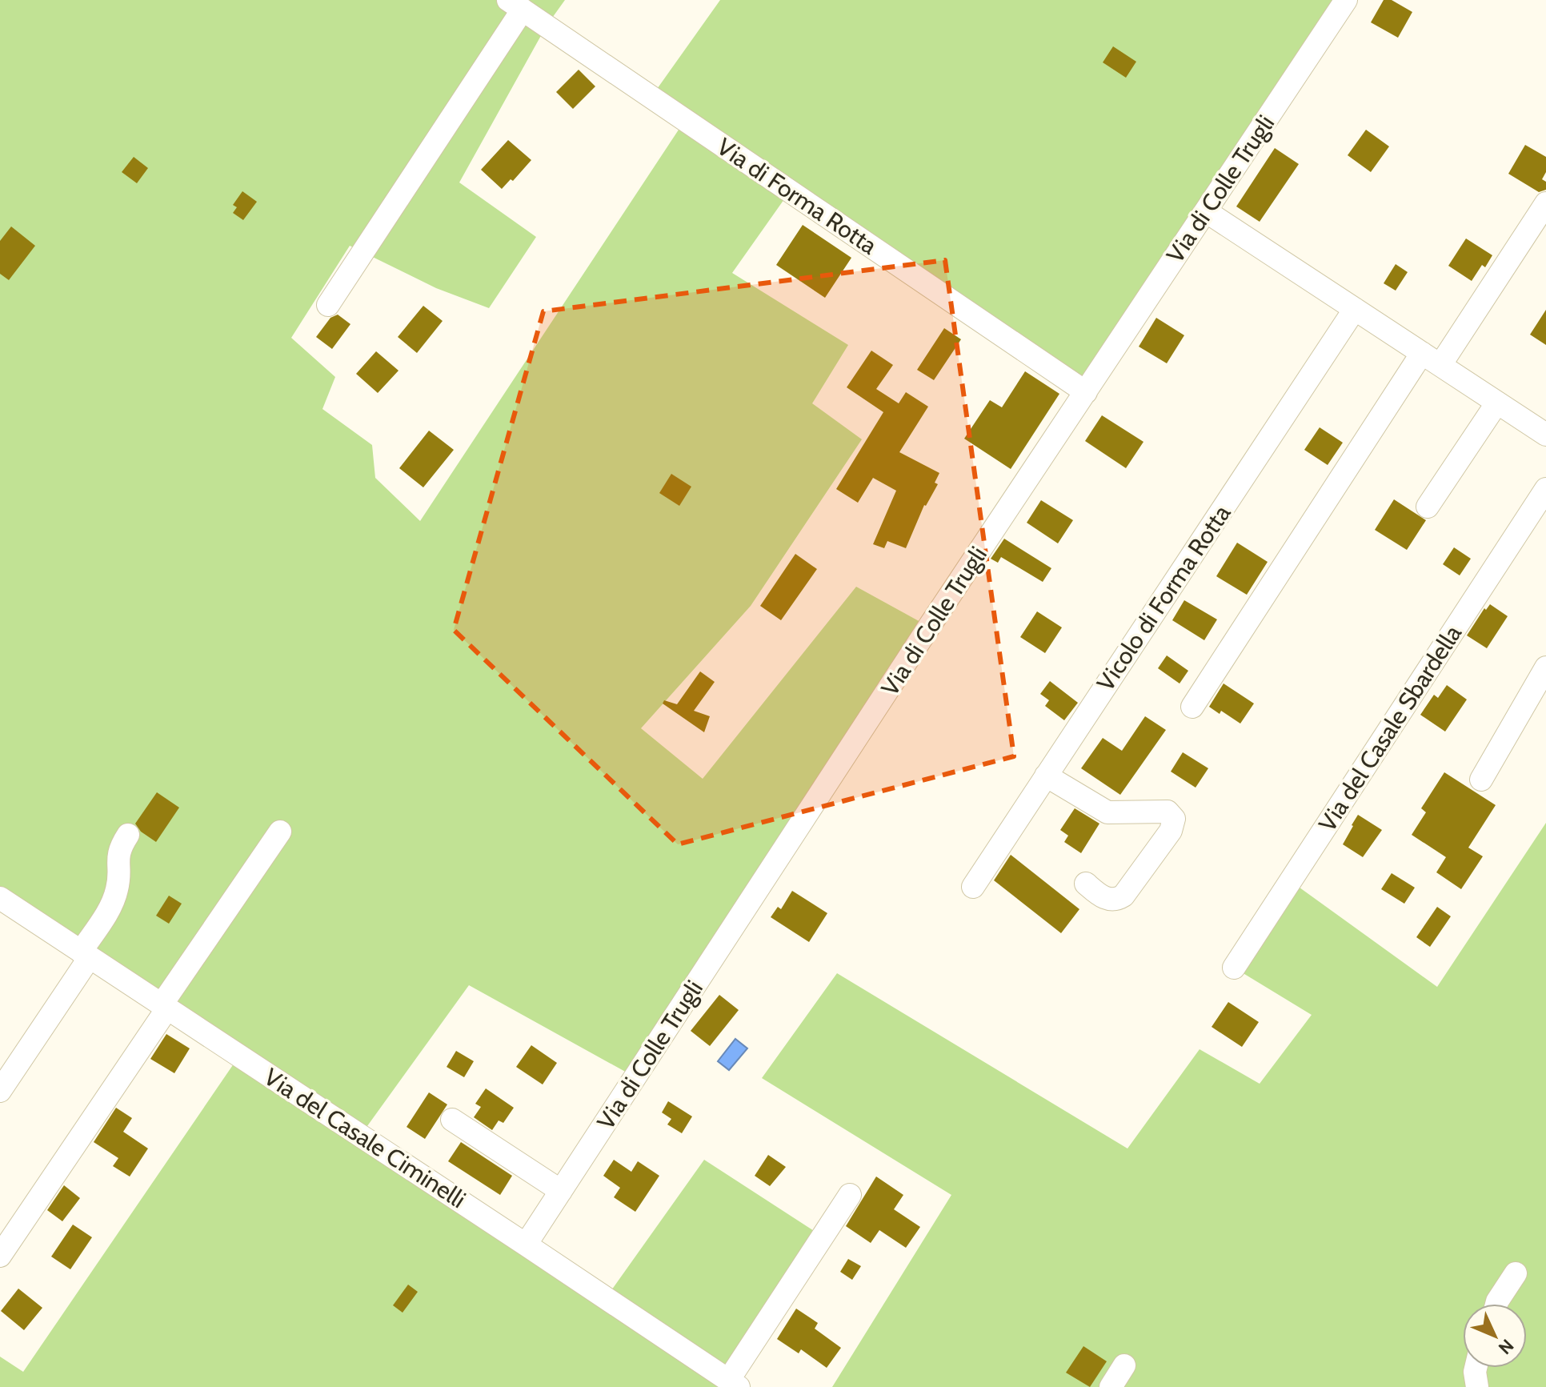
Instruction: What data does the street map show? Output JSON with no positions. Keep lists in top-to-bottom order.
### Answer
{
  "streets": {
    "street": [
      "Via di Colle Trugli",
      "Via di Forma Rotta",
      "Vicolo di Forma Rotta",
      "Via del Casale Sbardella",
      "Via del Casale Ciminelli"
    ]
  },
  "crossings": [
    ["Via di Colle Trugli", "Via di Forma Rotta"],
    ["Via di Colle Trugli", "Via del Casale Ciminelli"]
  ],
  "north": "bottom right"
}
